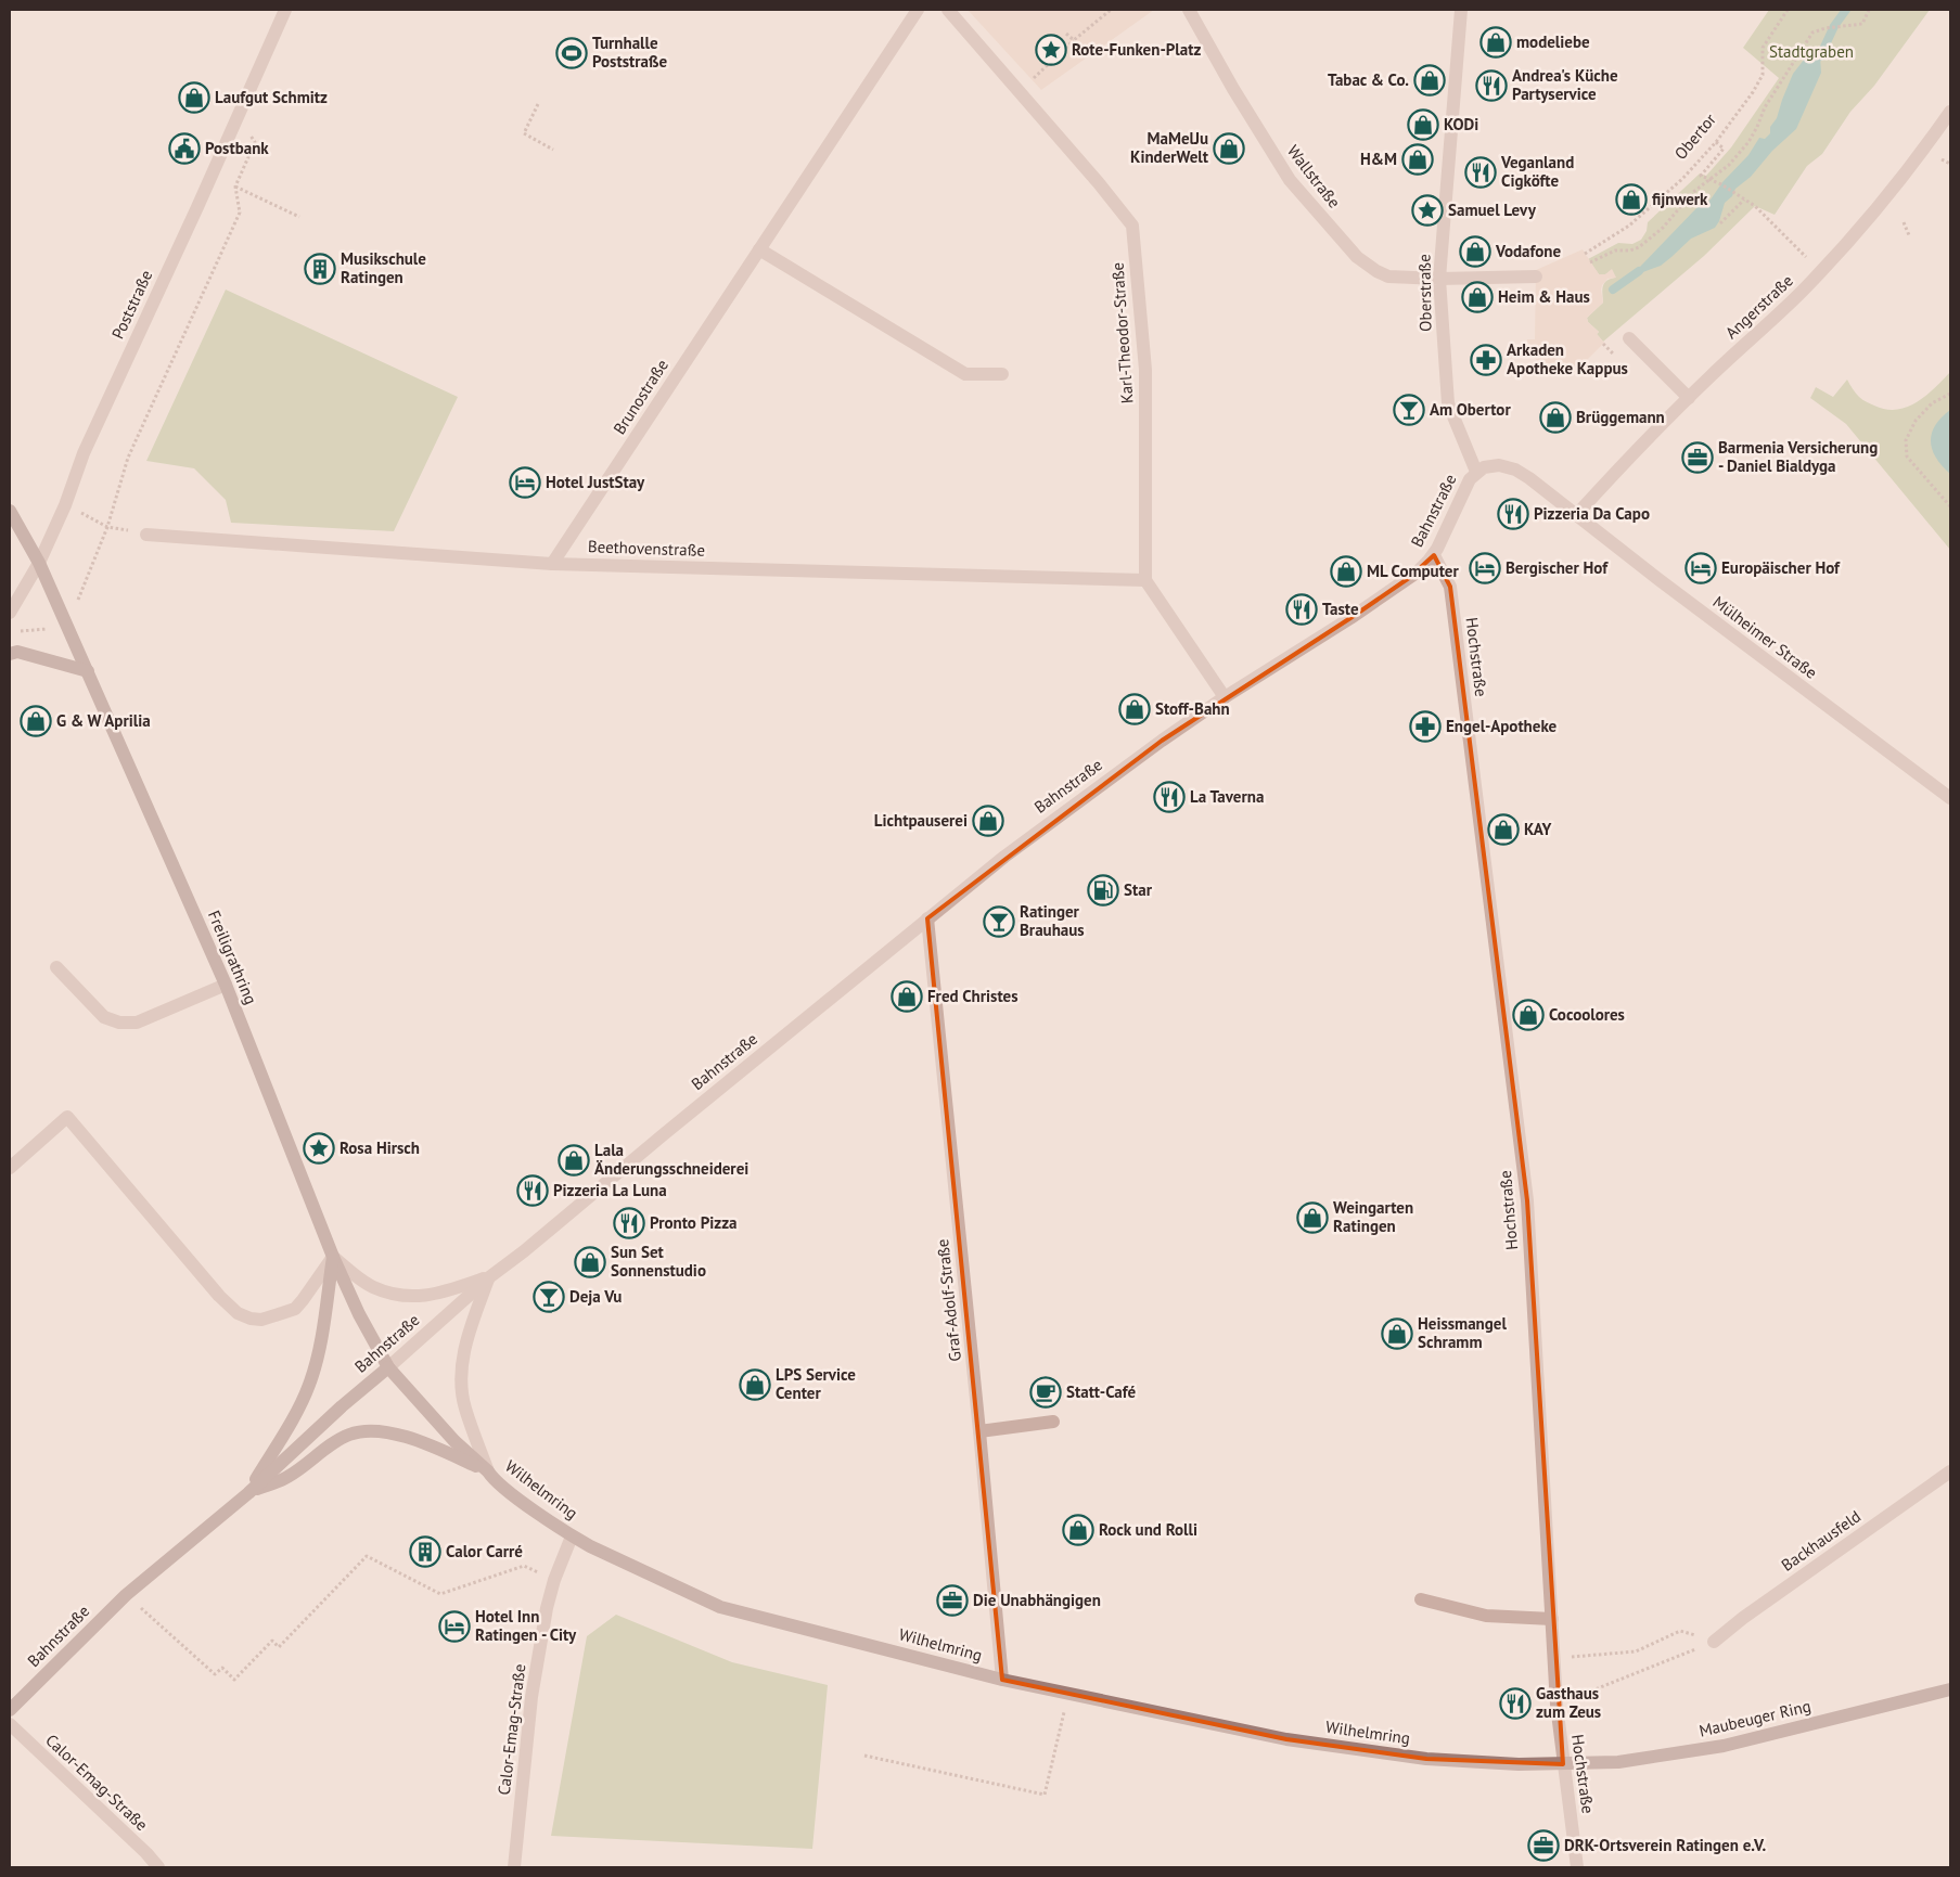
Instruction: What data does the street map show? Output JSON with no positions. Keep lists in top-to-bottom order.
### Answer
{
  "streets": {
    "main road": [
      "Bahnstraße",
      "Freiligrathring",
      "Wilhelmring",
      "Maubeuger Ring"
    ],
    "street": [
      "Wallstraße",
      "Oberstraße",
      "Poststraße",
      "Angerstraße",
      "Karl-Theodor-Straße",
      "Brunostraße",
      "Beethovenstraße",
      "Mülheimer Straße",
      "Hochstraße",
      "Graf-Adolf-Straße",
      "Backhausfeld",
      "Calor-Emag-Straße"
    ],
    "path": ["Obertor"]
  },
  "crossings": [
    ["Wallstraße", "Oberstraße"],
    ["Oberstraße", "Bahnstraße"],
    ["Oberstraße", "Mülheimer Straße"],
    ["Poststraße", "Freiligrathring"],
    ["Angerstraße", "Mülheimer Straße"],
    ["Karl-Theodor-Straße", "Beethovenstraße"],
    ["Brunostraße", "Beethovenstraße"],
    ["Bahnstraße", "Mülheimer Straße"],
    ["Bahnstraße", "Hochstraße"],
    ["Bahnstraße", "Freiligrathring"],
    ["Bahnstraße", "Graf-Adolf-Straße"],
    ["Bahnstraße", "Wilhelmring"],
    ["Hochstraße", "Wilhelmring"],
    ["Hochstraße", "Maubeuger Ring"],
    ["Freiligrathring", "Wilhelmring"],
    ["Graf-Adolf-Straße", "Wilhelmring"],
    ["Wilhelmring", "Maubeuger Ring"],
    ["Wilhelmring", "Calor-Emag-Straße"]
  ],
  "parks": ["Stadtgraben"],
  "places": {
    "shop": [
      "modeliebe",
      "Tabac & Co.",
      "Laufgut Schmitz",
      "KODi",
      "MaMelJu KinderWelt",
      "H&M",
      "fijnwerk",
      "Vodafone",
      "Heim & Haus",
      "Brüggemann",
      "ML Computer",
      "Stoff-Bahn",
      "G & W Aprilia",
      "Lichtpauserei",
      "KAY",
      "Fred Christes",
      "Cocoolores",
      "Lala Änderungsschneiderei",
      "Weingarten Ratingen",
      "Sun Set Sonnenstudio",
      "Heissmangel Schramm",
      "LPS Service Center",
      "Rock und Rolli"
    ],
    "place": ["Rote-Funken-Platz", "Samuel Levy", "Rosa Hirsch"],
    "sports": ["Turnhalle Poststraße"],
    "restaurant": [
      "Andrea's Küche Partyservice",
      "Veganland Cigköfte",
      "Pizzeria Da Capo",
      "Taste",
      "La Taverna",
      "Pizzeria La Luna",
      "Pronto Pizza",
      "Gasthaus zum Zeus"
    ],
    "public building": ["Postbank"],
    "building": ["Musikschule Ratingen", "Calor Carré"],
    "pharmacy": ["Arkaden Apotheke Kappus", "Engel-Apotheke"],
    "bar": ["Am Obertor", "Ratinger Brauhaus", "Deja Vu"],
    "office": ["Barmenia Versicherung - Daniel Bialdyga", "Die Unabhängigen", "DRK-Ortsverein Ratingen e.V."],
    "hotel": [
      "Hotel JustStay",
      "Bergischer Hof",
      "Europäischer Hof",
      "Hotel Inn Ratingen - City"
    ],
    "fuel station": ["Star"],
    "cafe": ["Statt-Café"]
  }
}
